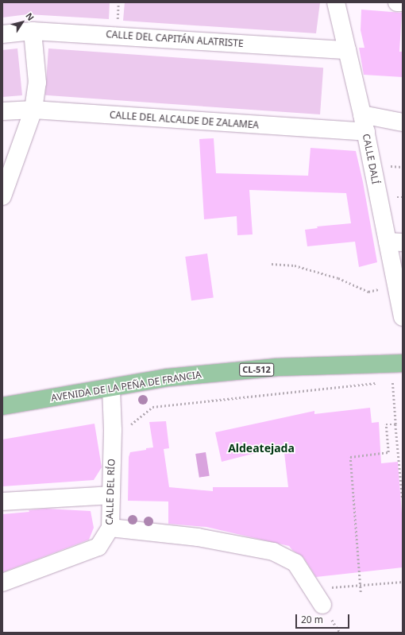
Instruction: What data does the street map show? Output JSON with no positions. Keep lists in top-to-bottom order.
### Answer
{
  "streets": {
    "main road": ["CL-512", "AVENIDA DE LA PEÑA DE FRANCIA"],
    "street": [
      "CALLE DEL CAPITÁN ALATRISTE",
      "CALLE DEL ALCALDE DE ZALAMEA",
      "CALLE DALÍ",
      "CALLE DEL RÍO"
    ]
  },
  "crossings": [
    ["CALLE DEL CAPITÁN ALATRISTE", "CALLE DALÍ"],
    ["CALLE DEL ALCALDE DE ZALAMEA", "CALLE DALÍ"],
    ["AVENIDA DE LA PEÑA DE FRANCIA", "CALLE DEL RÍO"]
  ],
  "districts": ["Aldeatejada"],
  "scale_bar": "20 m",
  "north": "top right"
}
